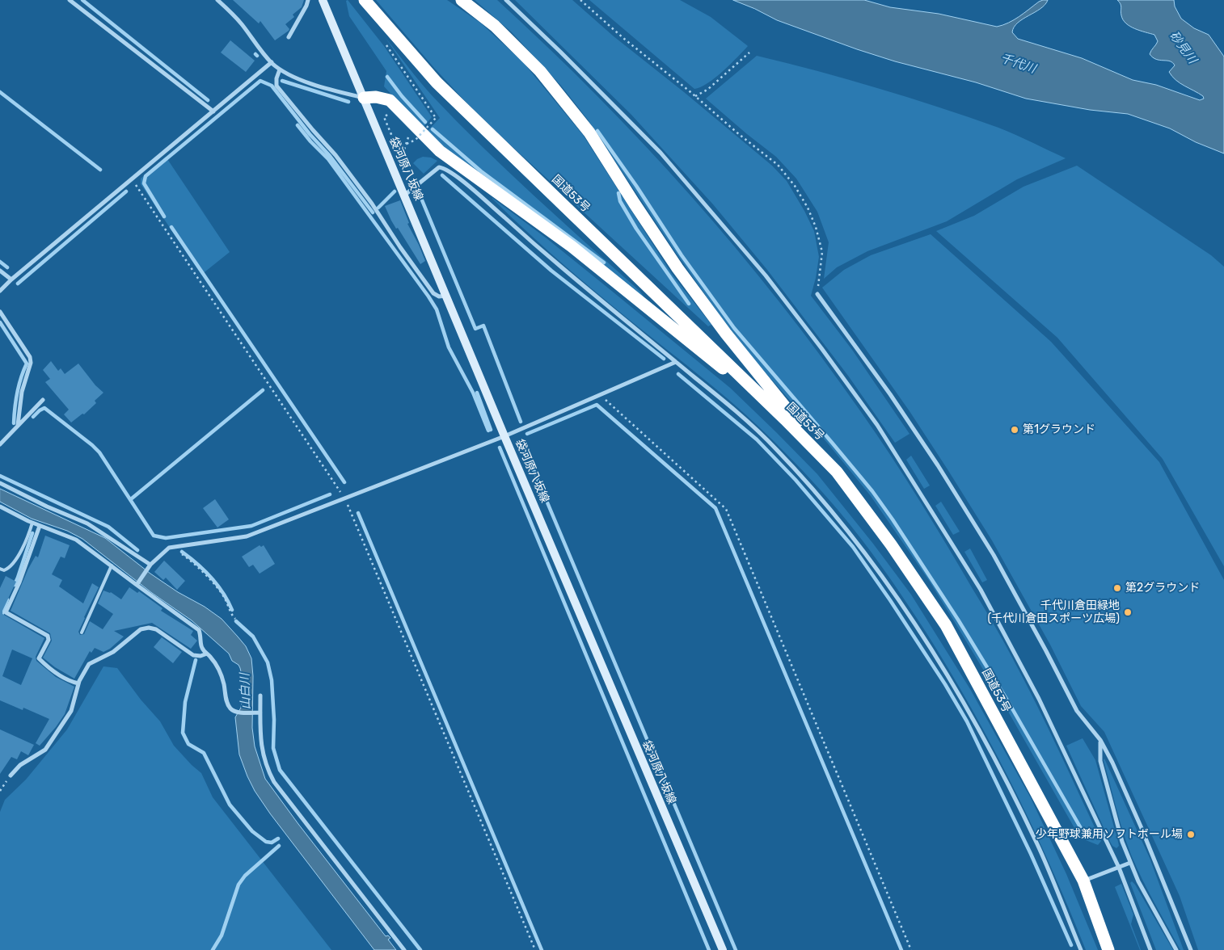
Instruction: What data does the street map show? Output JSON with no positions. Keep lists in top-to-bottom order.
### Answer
{
  "streets": {
    "highway": ["国道53号"],
    "main road": ["袋河原八坂線"]
  },
  "water": ["砂見川", "千代川", "山白川"],
  "places": [
    "第1グラウンド",
    "第2グラウンド",
    "千代川倉田緑地 (千代川倉田スポーツ広場)",
    "少年野球兼用ソフトボール場"
  ]
}
